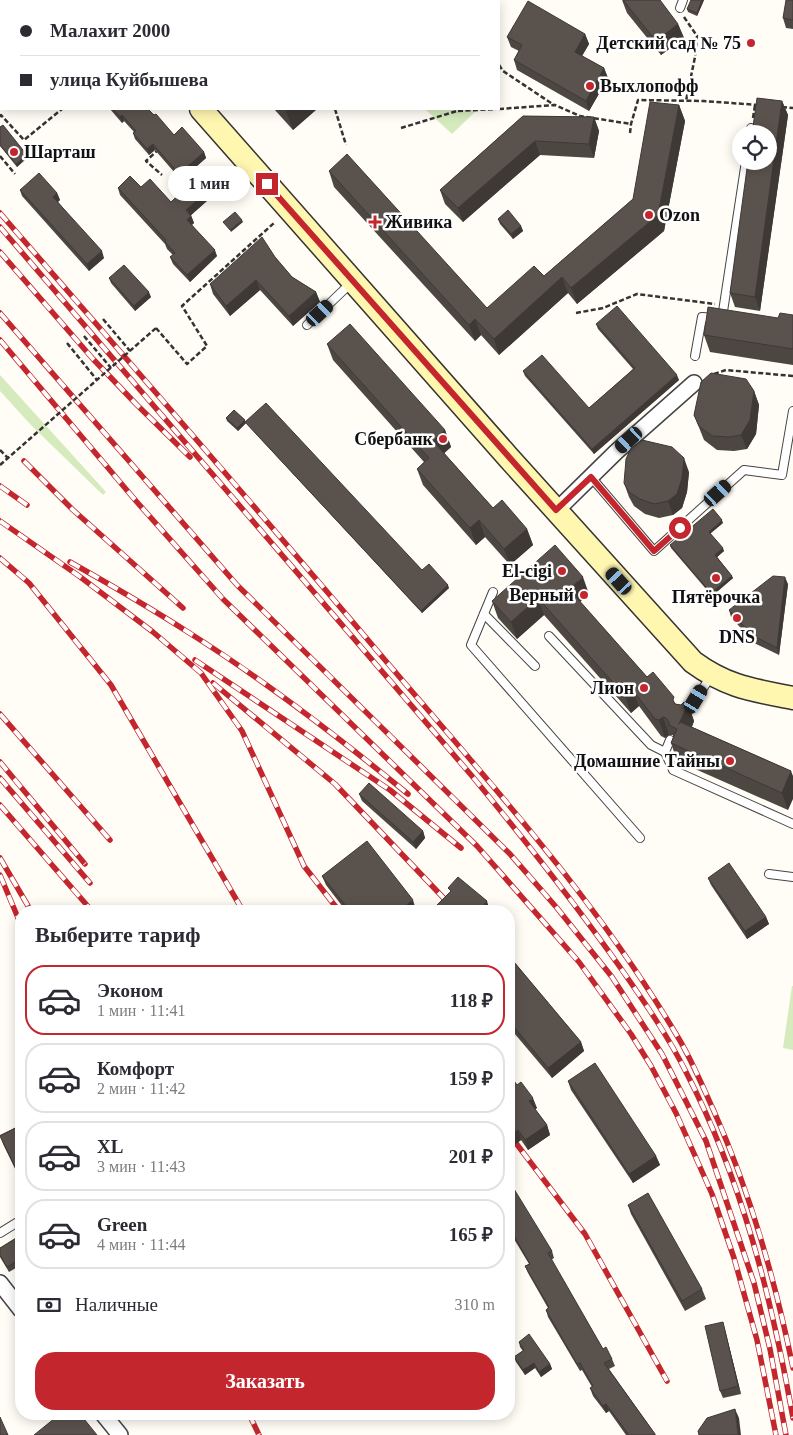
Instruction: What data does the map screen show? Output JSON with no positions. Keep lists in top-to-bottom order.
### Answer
{
  "places": {
    "other": [
      "Детский сад № 75",
      "Выхлопофф",
      "Шарташ",
      "Ozon",
      "Сбербанк",
      "El-cigi",
      "Пятёрочка",
      "Верный",
      "DNS",
      "Лион",
      "Домашние Тайны"
    ],
    "health": ["Живика"]
  },
  "page": {
    "banner": ["Малахит 2000", "улица Куйбышева"],
    "bubble": "1 мин",
    "heading": "Выберите тариф",
    "list": [
      {
        "name": "Эконом",
        "note": "1 мин · 11:41",
        "value": "118 ₽"
      },
      {
        "name": "Комфорт",
        "note": "2 мин · 11:42",
        "value": "159 ₽"
      },
      {
        "name": "XL",
        "note": "3 мин · 11:43",
        "value": "201 ₽"
      },
      {
        "name": "Green",
        "note": "4 мин · 11:44",
        "value": "165 ₽"
      }
    ],
    "pay": ["Наличные", "310 m"],
    "buttons": "Заказать"
  }
}
